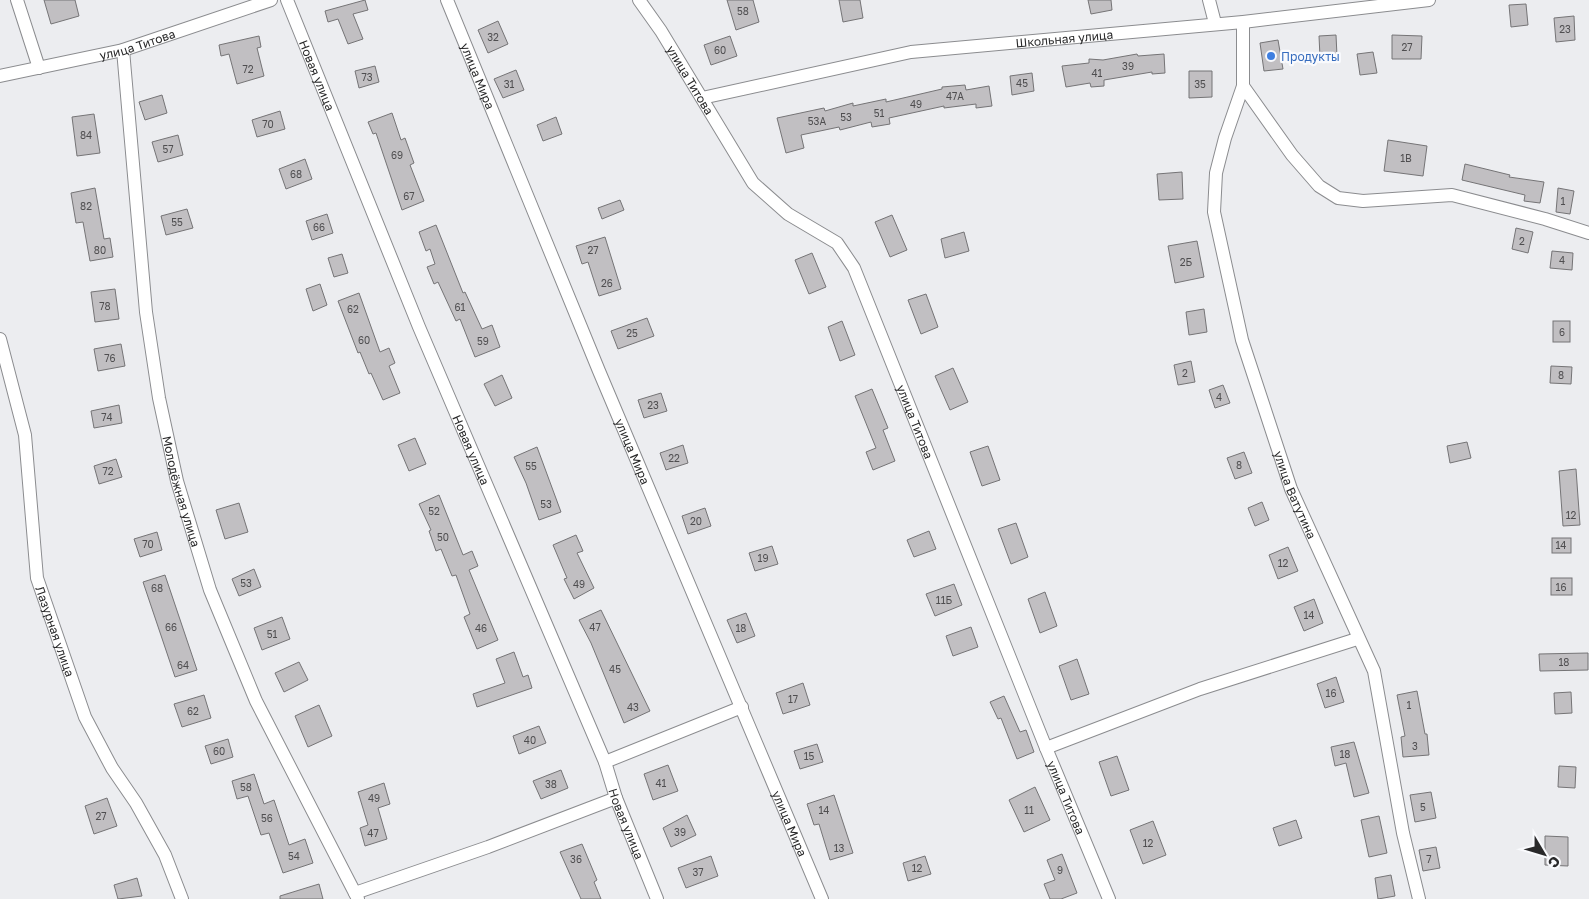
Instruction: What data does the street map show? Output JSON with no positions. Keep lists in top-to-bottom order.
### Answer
{
  "streets": {
    "street": [
      "Школьная улица",
      "улица Титова",
      "Новая улица",
      "улица Мира",
      "Молодёжная улица",
      "улица Ватутина",
      "Лазурная улица"
    ]
  },
  "crossings": [
    ["Школьная улица", "улица Титова"],
    ["улица Титова", "Молодёжная улица"]
  ],
  "places": ["Продукты"],
  "house_numbers": [
    "58",
    "23",
    "32",
    "27",
    "60",
    "39",
    "72",
    "41",
    "73",
    "45",
    "31",
    "35",
    "47А",
    "49",
    "51",
    "53",
    "53А",
    "70",
    "84",
    "57",
    "69",
    "1В",
    "68",
    "67",
    "1",
    "82",
    "55",
    "66",
    "2",
    "80",
    "27",
    "4",
    "2Б",
    "26",
    "78",
    "61",
    "62",
    "6",
    "25",
    "60",
    "59",
    "76",
    "2",
    "8",
    "4",
    "23",
    "74",
    "22",
    "8",
    "55",
    "72",
    "53",
    "52",
    "12",
    "20",
    "50",
    "70",
    "14",
    "19",
    "12",
    "53",
    "49",
    "16",
    "68",
    "11Б",
    "14",
    "66",
    "47",
    "46",
    "18",
    "51",
    "18",
    "64",
    "45",
    "16",
    "17",
    "1",
    "43",
    "62",
    "40",
    "3",
    "60",
    "18",
    "15",
    "41",
    "38",
    "58",
    "49",
    "5",
    "14",
    "11",
    "27",
    "56",
    "39",
    "47",
    "12",
    "13",
    "54",
    "36",
    "7",
    "12",
    "9",
    "37"
  ],
  "north": "bottom right"
}
